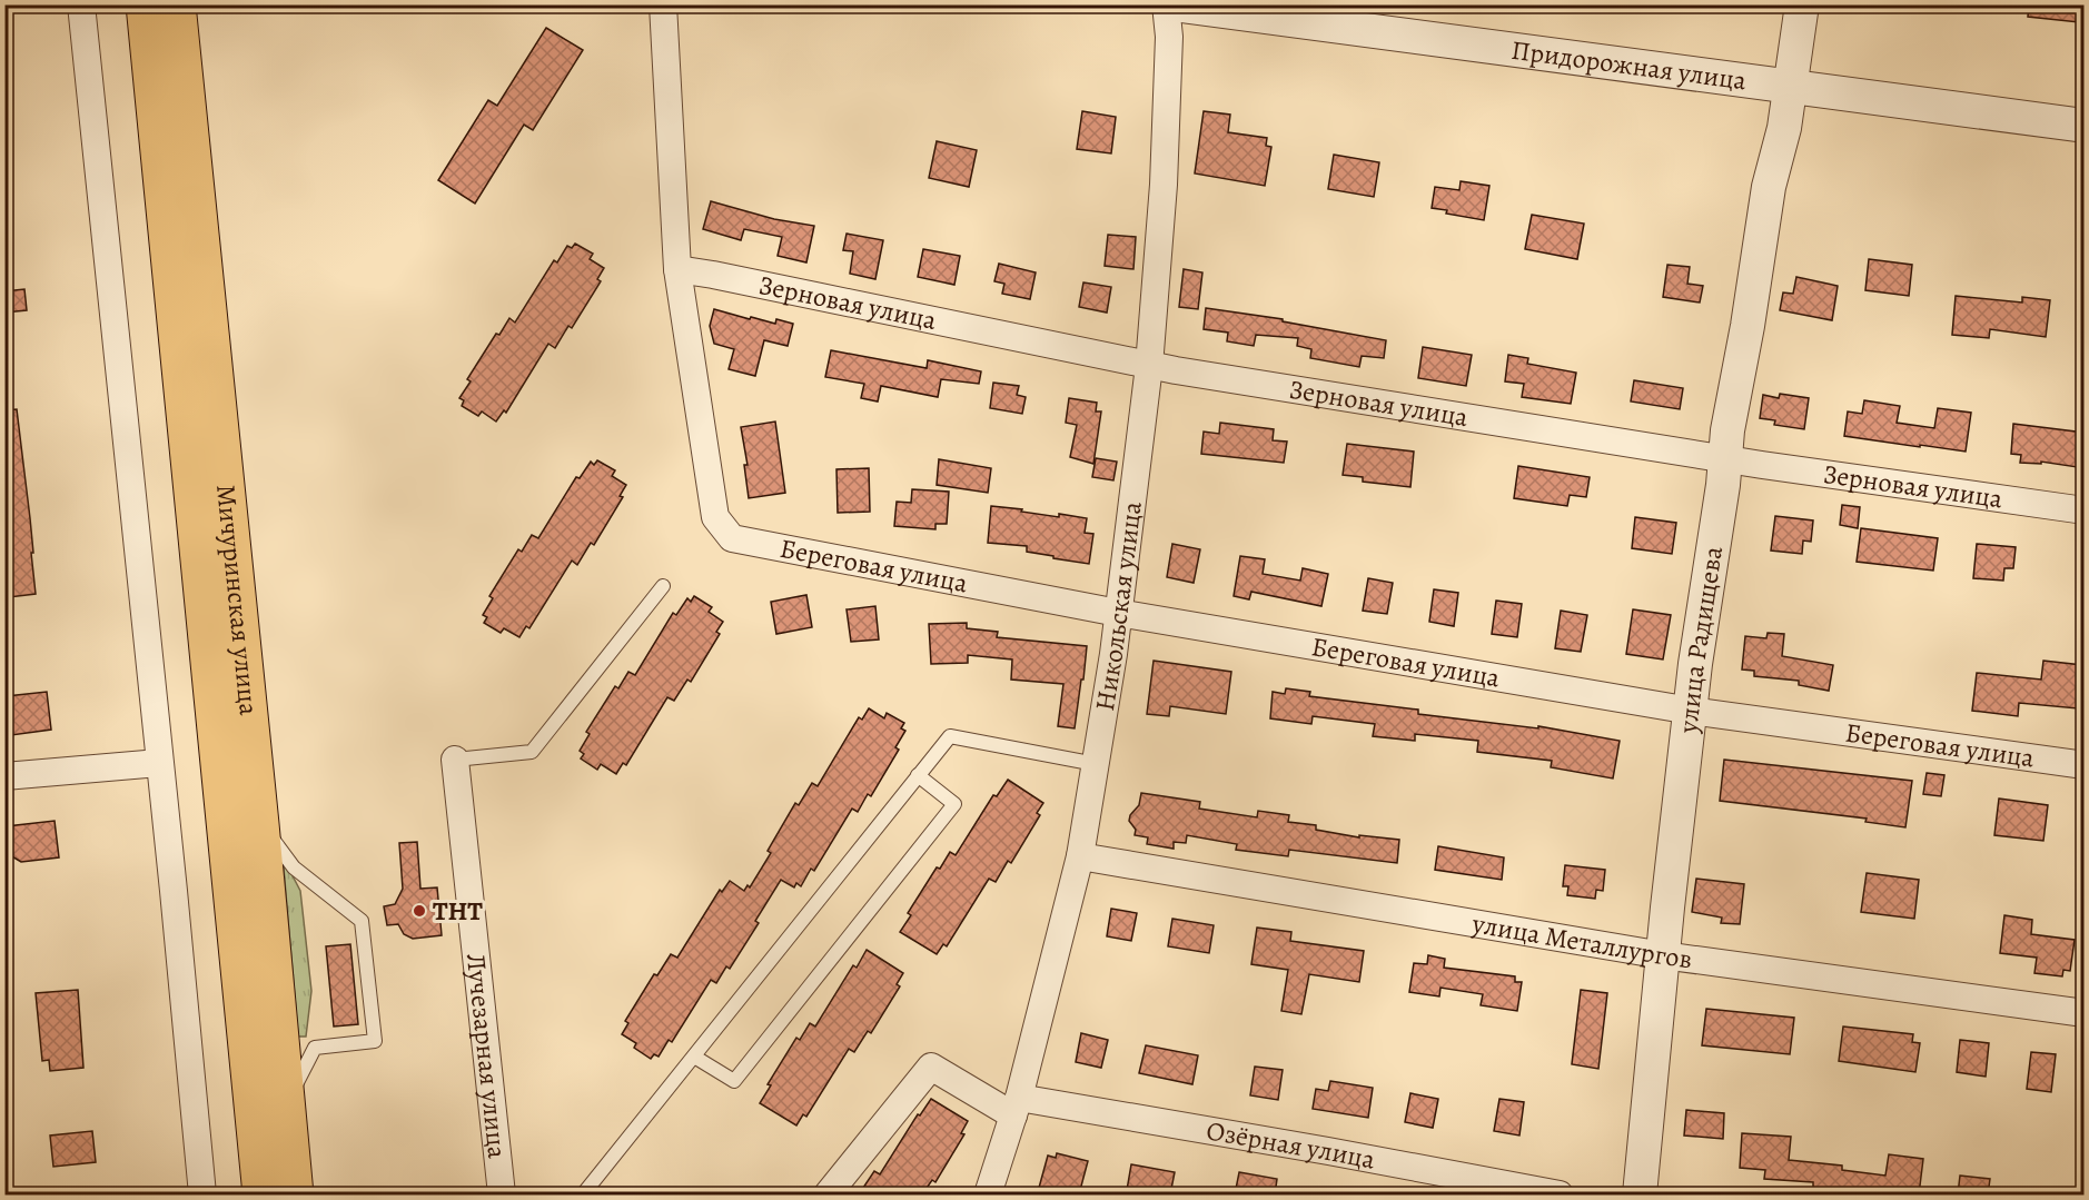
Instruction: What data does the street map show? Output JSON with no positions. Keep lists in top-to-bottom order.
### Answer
{
  "streets": {
    "main road": ["Мичуринская улица"],
    "street": [
      "Придорожная улица",
      "Зерновая улица",
      "Береговая улица",
      "Никольская улица",
      "улица Радищева",
      "улица Металлургов",
      "Лучезарная улица",
      "Озёрная улица"
    ]
  },
  "crossings": [
    ["Придорожная улица", "улица Радищева"],
    ["Зерновая улица", "Береговая улица"],
    ["Зерновая улица", "Никольская улица"],
    ["Зерновая улица", "улица Радищева"],
    ["Береговая улица", "Никольская улица"],
    ["Береговая улица", "улица Радищева"],
    ["Никольская улица", "улица Металлургов"],
    ["Никольская улица", "Озёрная улица"],
    ["улица Радищева", "улица Металлургов"]
  ],
  "places": ["ТНТ"]
}
